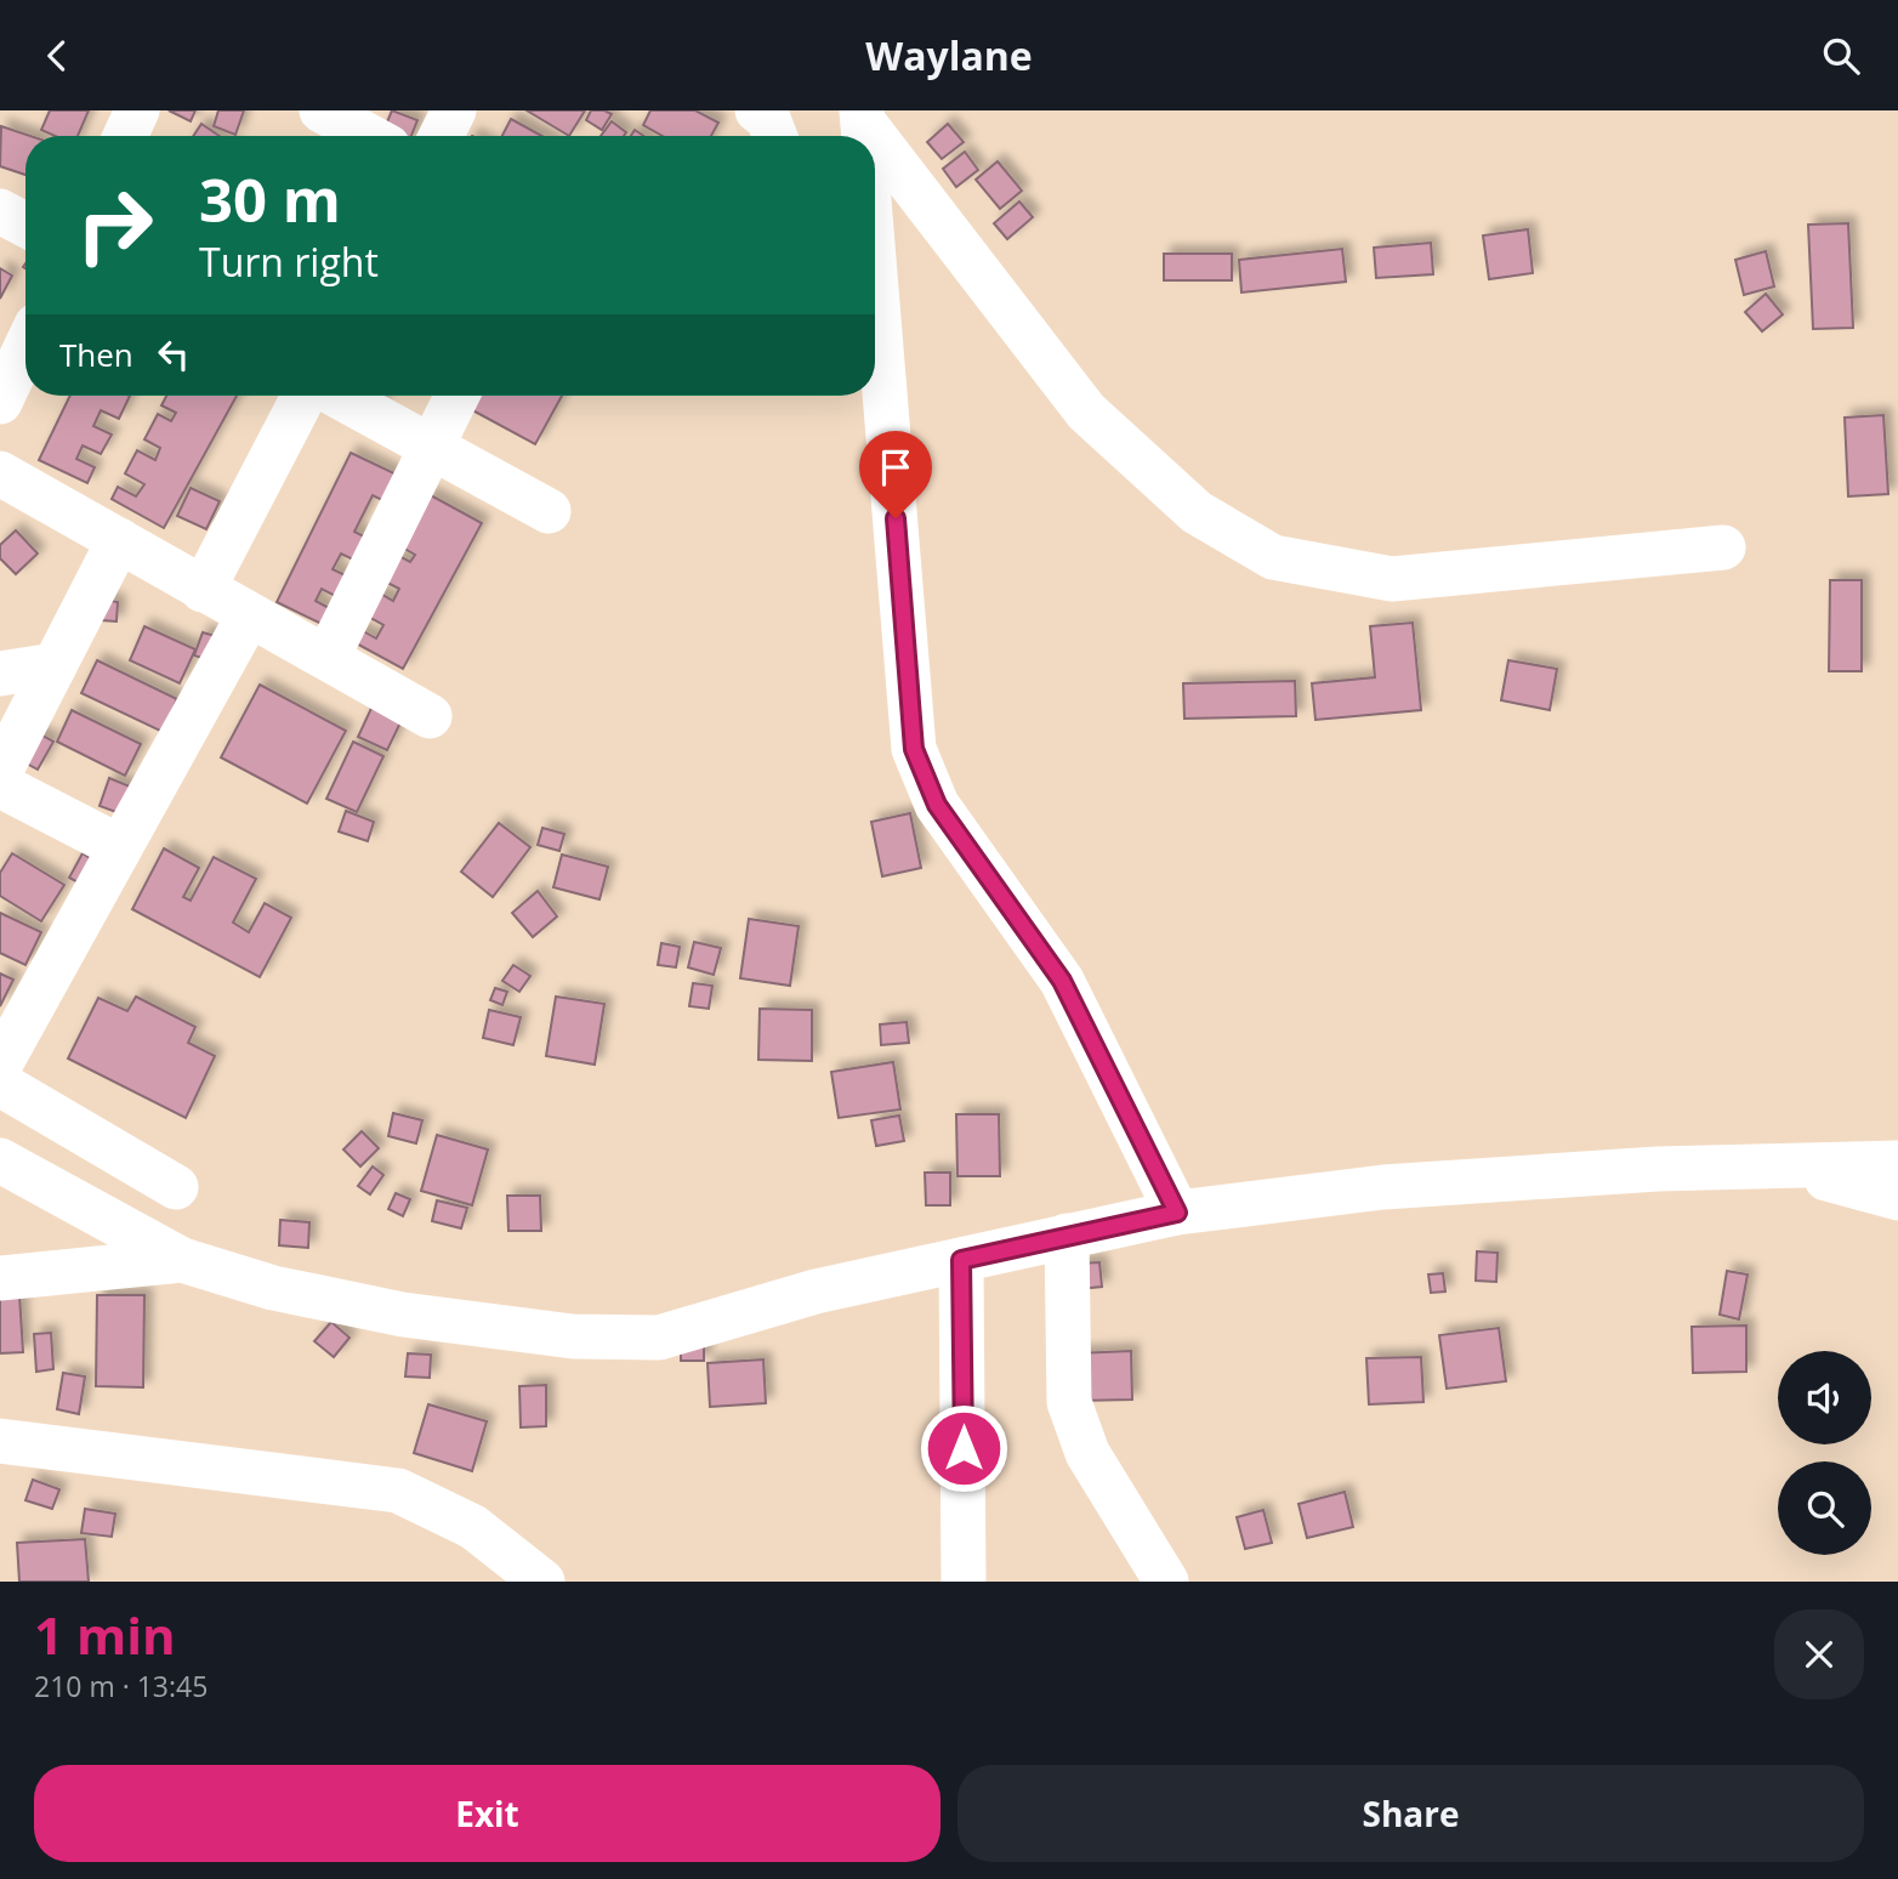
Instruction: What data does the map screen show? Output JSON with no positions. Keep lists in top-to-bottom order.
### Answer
{
  "page": {
    "header": "Waylane",
    "turn": ["30 m", "Turn right"],
    "then": "Then",
    "heading": ["1 min", "210 m · 13:45"],
    "buttons": ["Exit", "Share"]
  }
}
